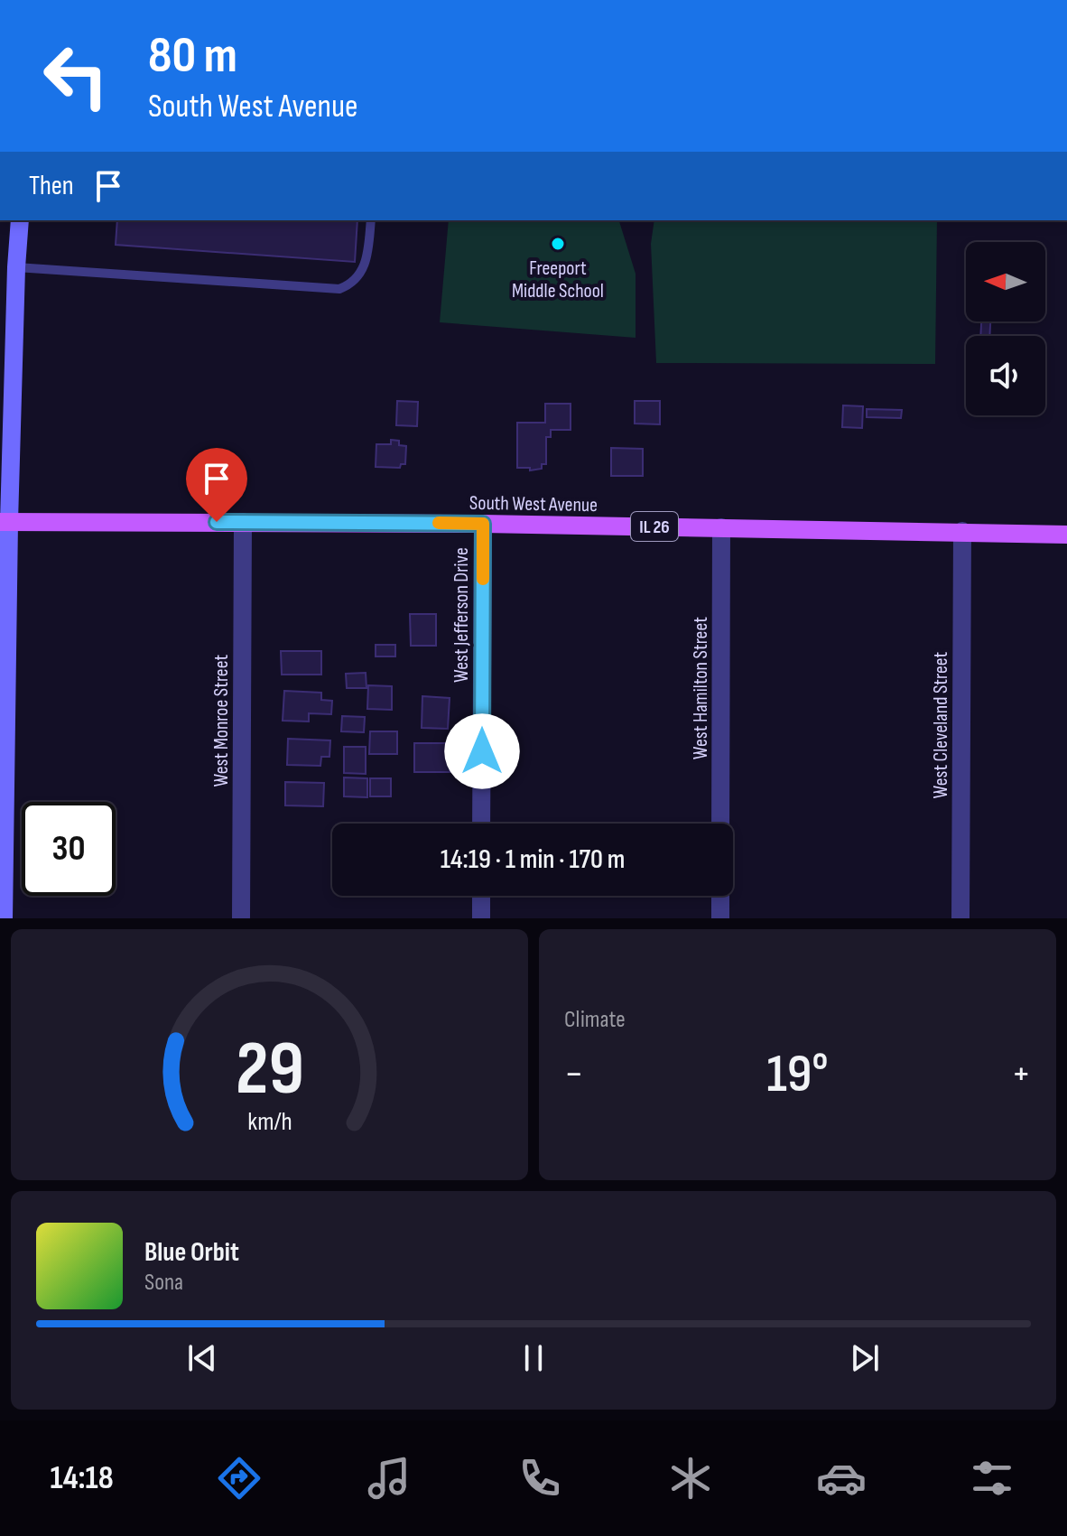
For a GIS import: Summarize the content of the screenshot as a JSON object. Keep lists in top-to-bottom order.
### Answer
{
  "streets": {
    "main road": ["South West Avenue", "IL 26"],
    "street": [
      "West Jefferson Drive",
      "West Hamilton Street",
      "West Monroe Street",
      "West Cleveland Street"
    ]
  },
  "crossings": [
    ["South West Avenue", "West Jefferson Drive"],
    ["South West Avenue", "West Hamilton Street"],
    ["South West Avenue", "West Monroe Street"],
    ["South West Avenue", "West Cleveland Street"]
  ],
  "places": ["Freeport Middle School"],
  "north": "left",
  "page": {
    "turn": ["80 m", "South West Avenue"],
    "then": "Then",
    "limit": "30",
    "trip": "14:19 · 1 min · 170 m",
    "tile": "Climate",
    "heat": ["−", "19°", "+"],
    "song": ["Blue Orbit", "Sona"],
    "tabs": "14:18",
    "gauge": ["29", "km/h"]
  }
}
